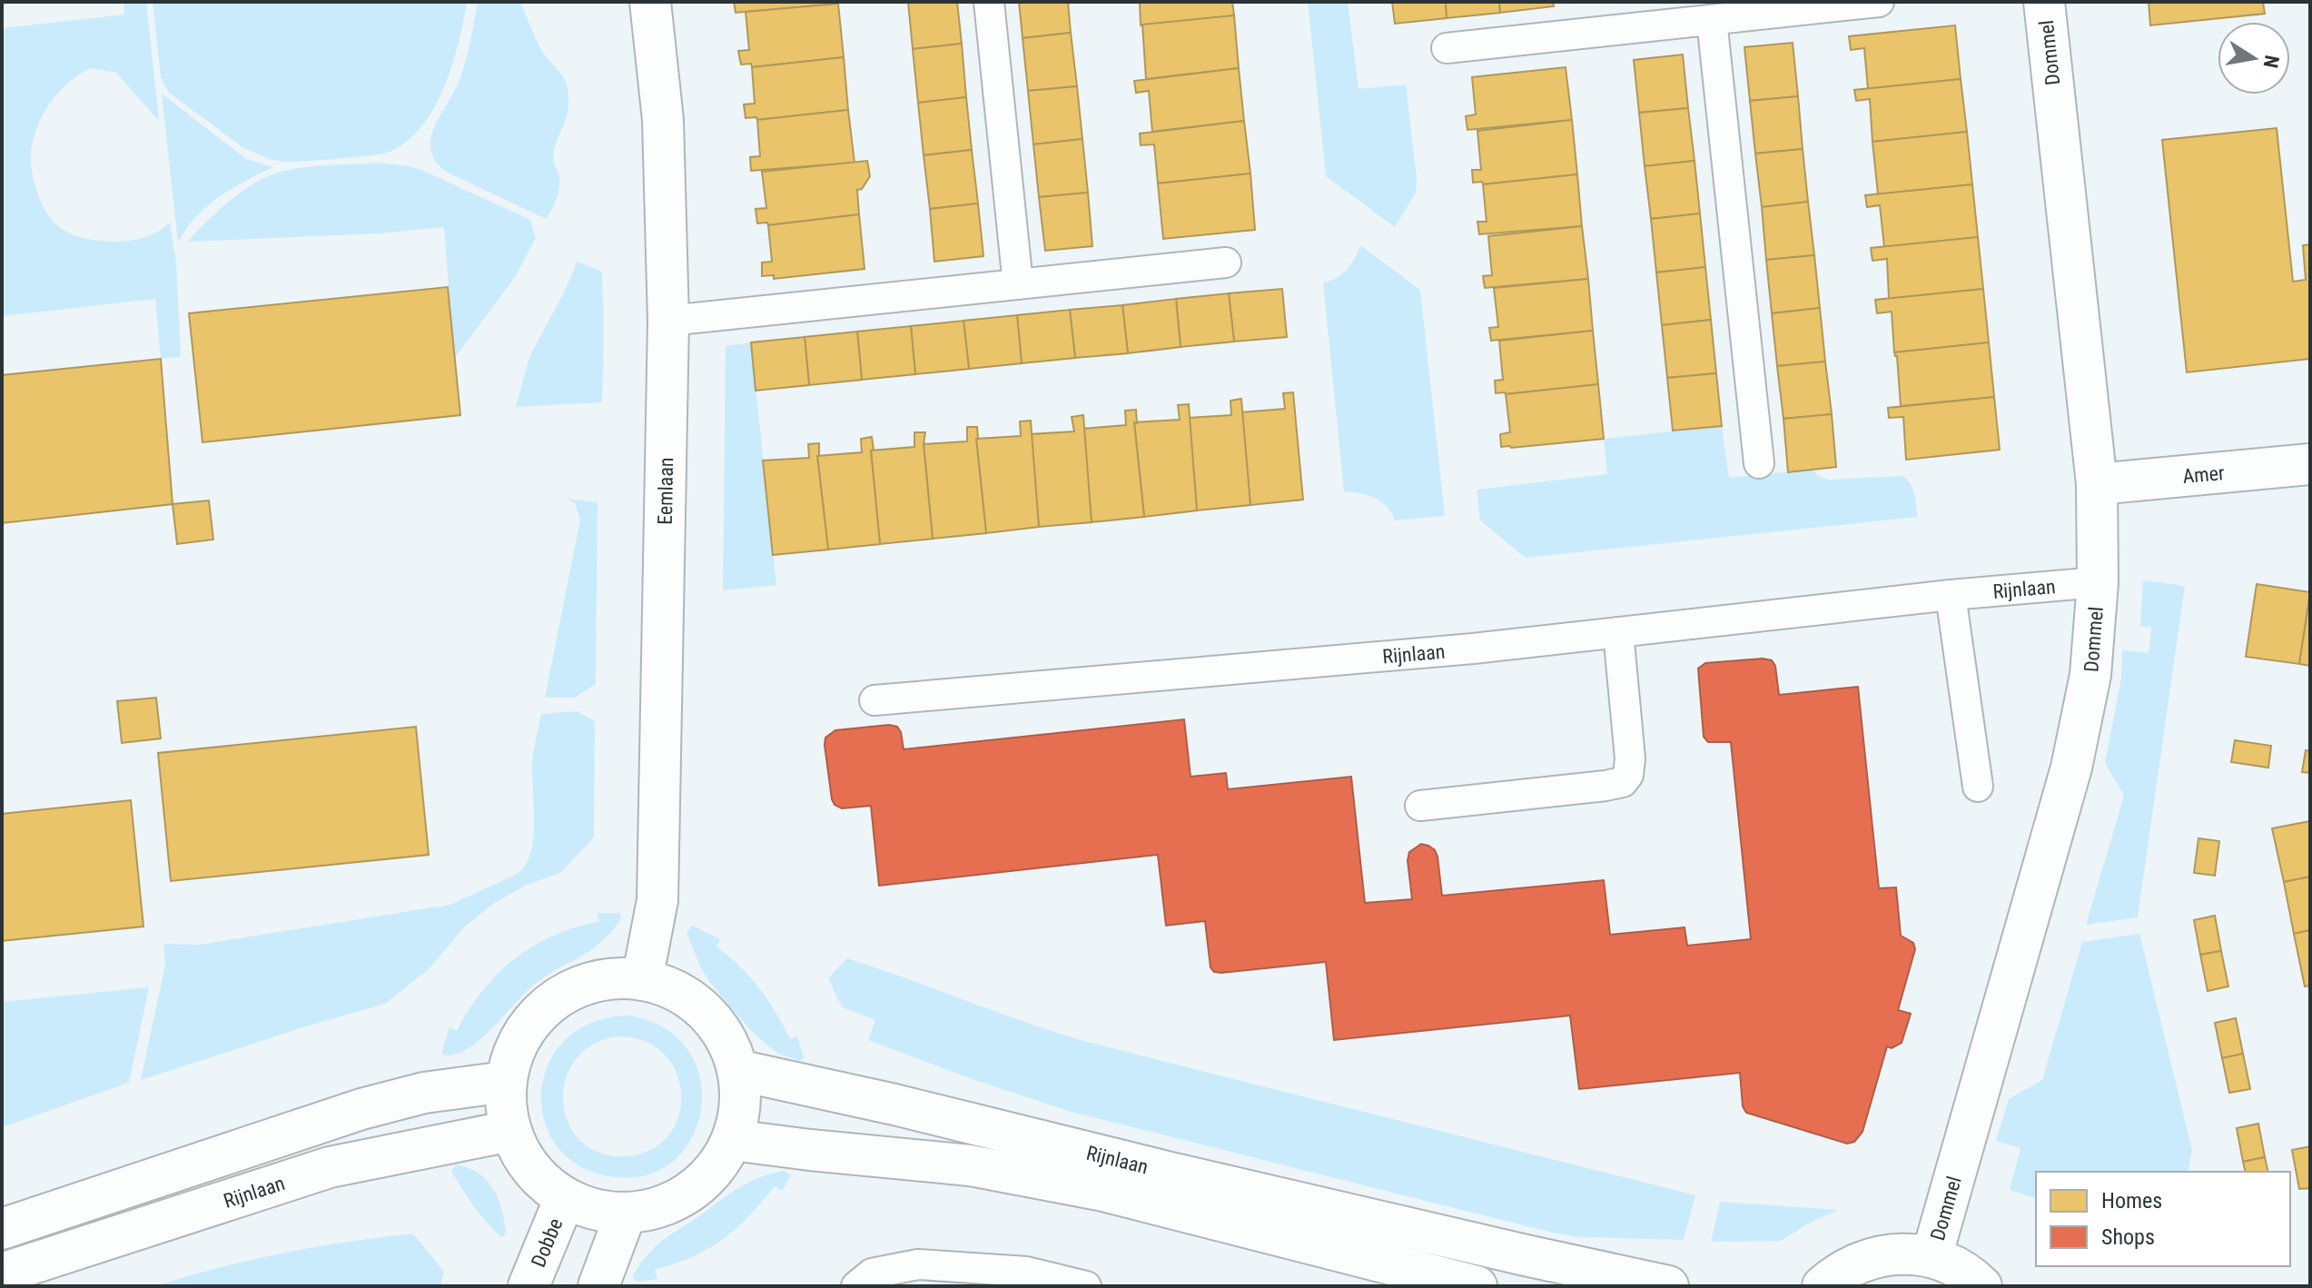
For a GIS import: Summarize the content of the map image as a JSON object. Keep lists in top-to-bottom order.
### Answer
{
  "streets": {
    "street": [
      "Dommel",
      "Amer",
      "Eemlaan",
      "Rijnlaan",
      "Dobbe"
    ]
  },
  "crossings": [
    ["Dommel", "Amer"],
    ["Dommel", "Rijnlaan"],
    ["Eemlaan", "Rijnlaan"],
    ["Eemlaan", "Dobbe"],
    ["Rijnlaan", "Dobbe"]
  ],
  "legend": ["Homes", "Shops"],
  "north": "right"
}
